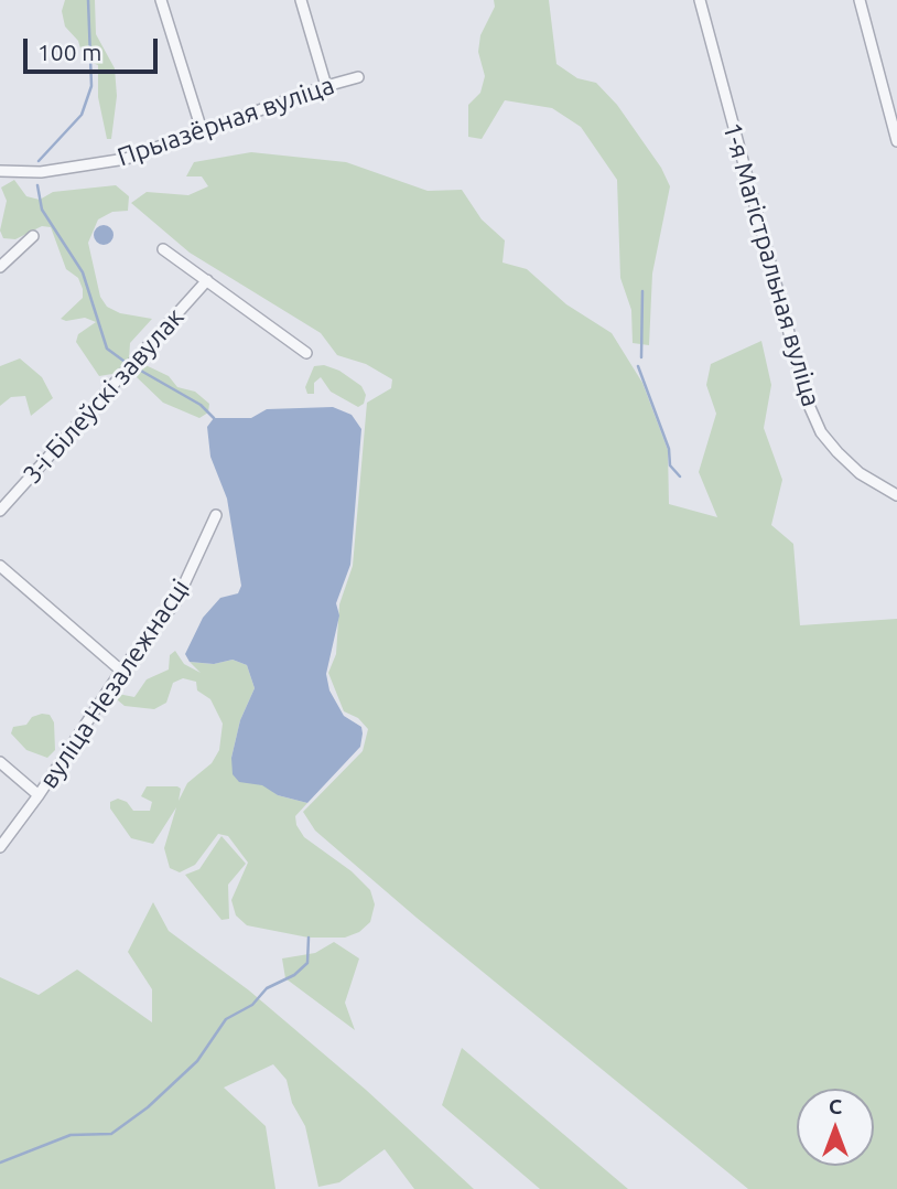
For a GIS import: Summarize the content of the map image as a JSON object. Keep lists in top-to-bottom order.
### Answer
{
  "streets": {
    "street": [
      "Прыазёрная вуліца",
      "1-я Магістральная вуліца",
      "3-і Білеўскі завулак",
      "вуліца Незалежнасці"
    ]
  },
  "scale_bar": "100 m",
  "north": "top"
}
